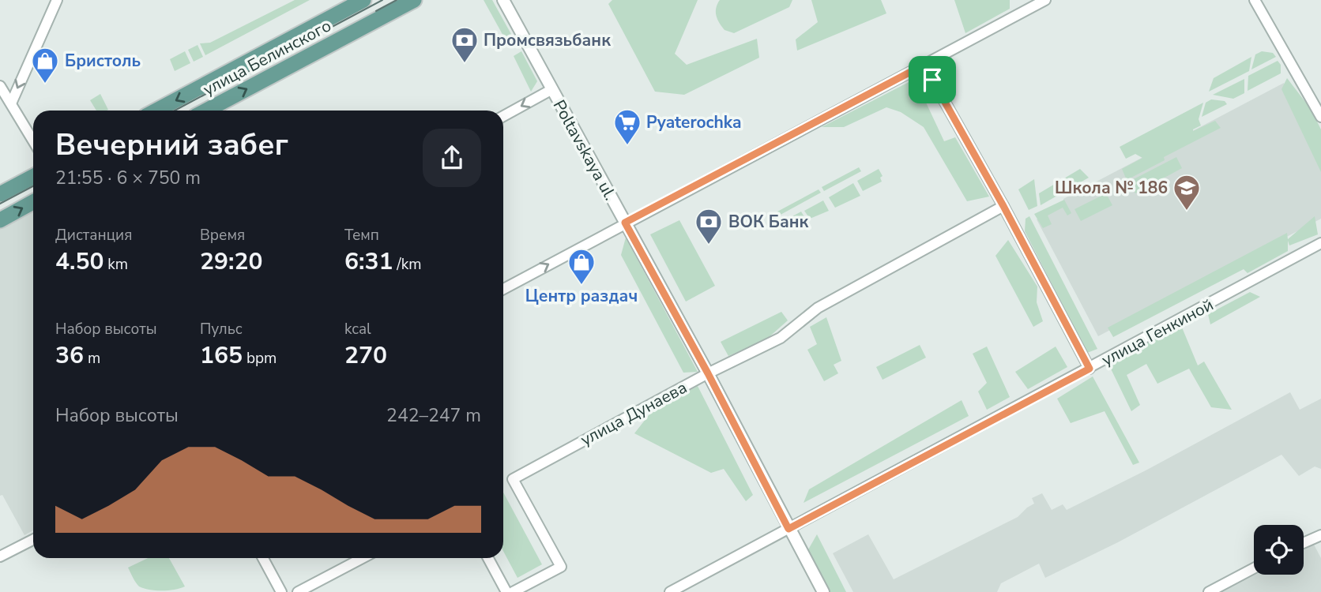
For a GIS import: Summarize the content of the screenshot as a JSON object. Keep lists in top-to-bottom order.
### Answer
{
  "streets": {
    "main road": ["улица Белинского"],
    "street": ["Poltavskaya ul.", "улица Генкиной", "улица Дунаева"]
  },
  "crossings": [
    ["Poltavskaya ul.", "улица Генкиной"],
    ["Poltavskaya ul.", "улица Дунаева"]
  ],
  "places": {
    "bank": ["Промсвязьбанк", "ВОК Банк"],
    "shop": ["Бристоль", "Центр раздач"],
    "supermarket": ["Pyaterochka"],
    "school or university": ["Школа № 186"]
  },
  "page": {
    "heading": ["Вечерний забег", "21:55 · 6 × 750 m"],
    "stats": [
      ["Дистанция", "4.50 km"],
      ["Время", "29:20"],
      ["Темп", "6:31 /km"],
      ["Набор высоты", "36 m"],
      ["Пульс", "165 bpm"],
      ["kcal", "270"]
    ],
    "chart": ["Набор высоты", "242–247 m"]
  }
}
